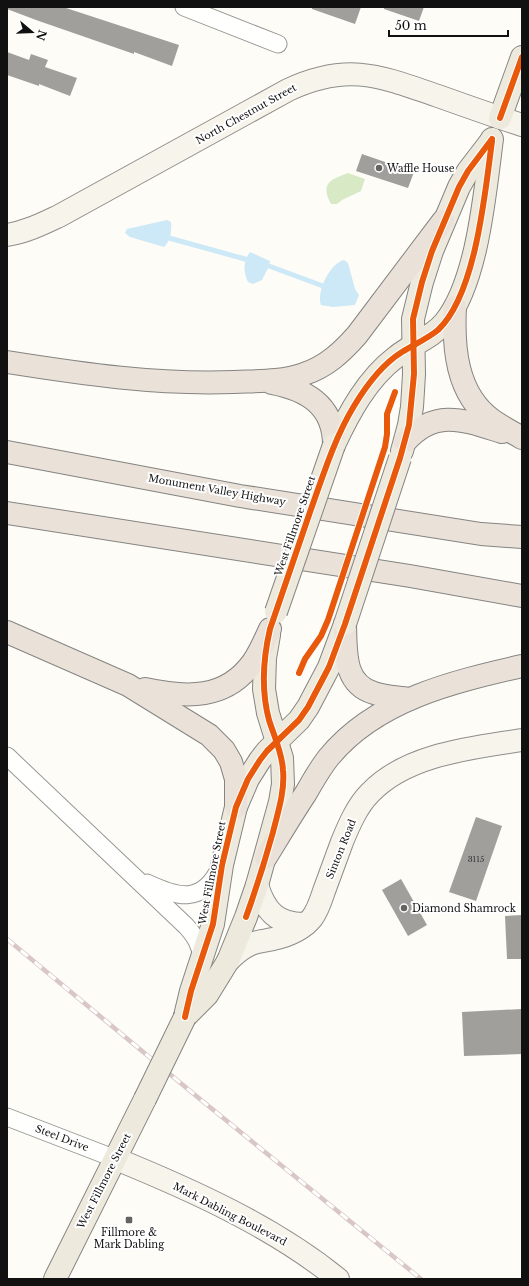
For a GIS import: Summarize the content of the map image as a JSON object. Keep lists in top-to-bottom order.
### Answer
{
  "streets": {
    "highway": ["Monument Valley Highway"],
    "main road": ["West Fillmore Street"],
    "street": [
      "North Chestnut Street",
      "Sinton Road",
      "Steel Drive",
      "Mark Dabling Boulevard"
    ]
  },
  "crossings": [
    ["North Chestnut Street", "West Fillmore Street"],
    ["West Fillmore Street", "Sinton Road"],
    ["West Fillmore Street", "Steel Drive"],
    ["West Fillmore Street", "Mark Dabling Boulevard"],
    ["Steel Drive", "Mark Dabling Boulevard"]
  ],
  "places": {
    "other": ["Waffle House", "Diamond Shamrock"],
    "transit": ["Fillmore & Mark Dabling"]
  },
  "house_numbers": ["3115"],
  "scale_bar": "50 m",
  "north": "right"
}
